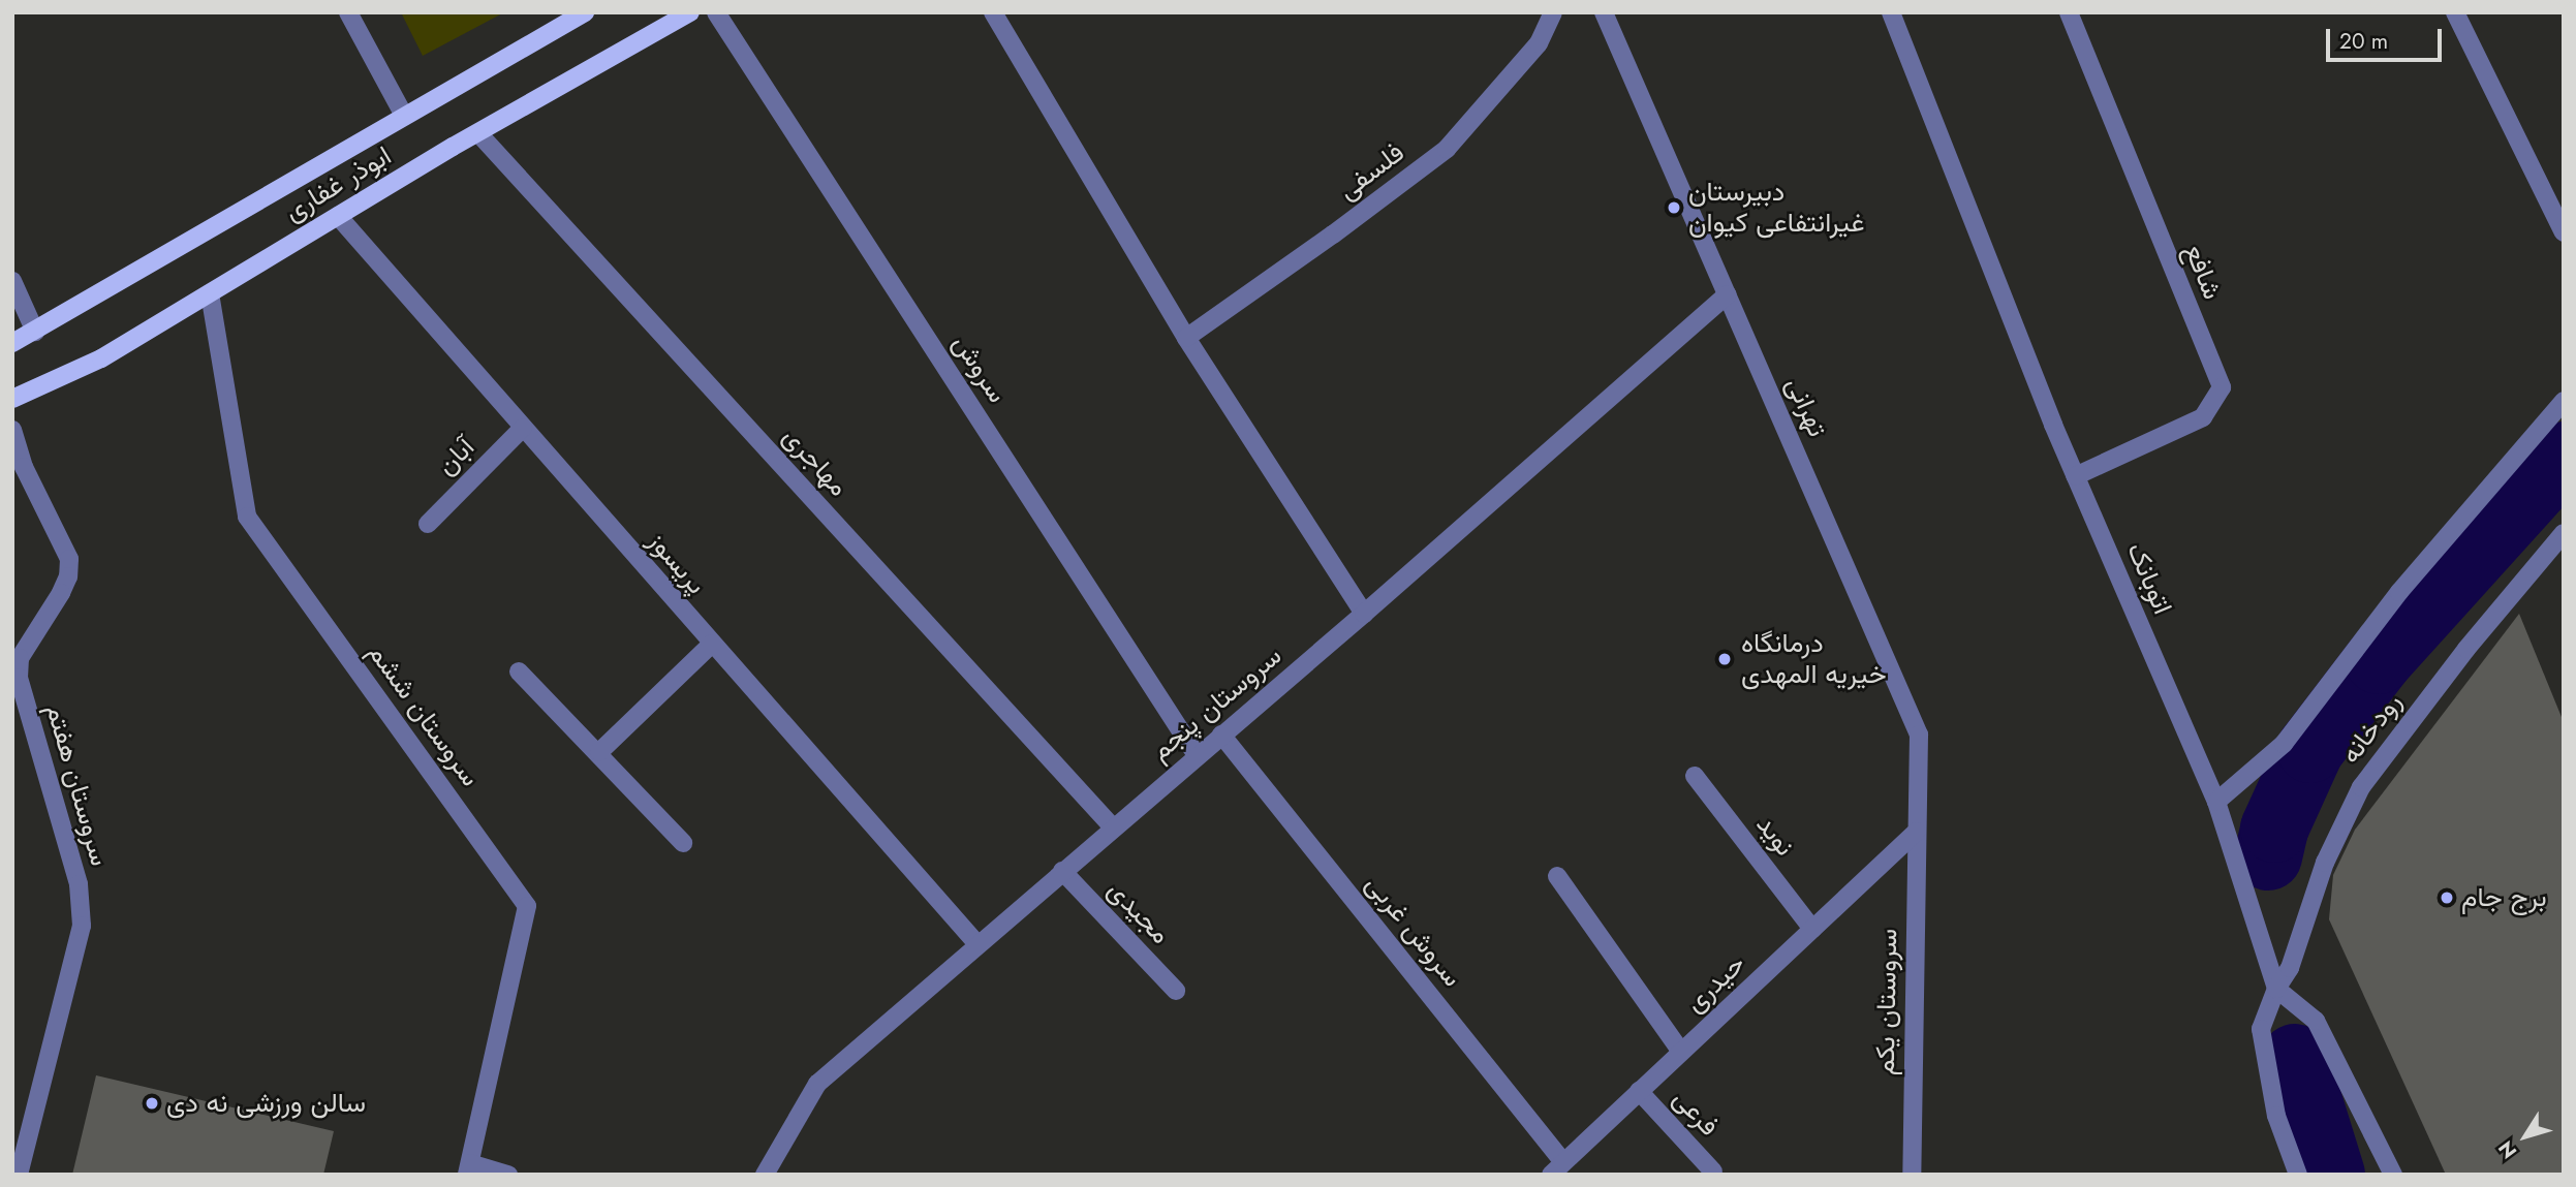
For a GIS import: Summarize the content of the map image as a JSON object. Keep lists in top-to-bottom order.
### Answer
{
  "streets": {
    "main road": ["ابوذر غفاری"],
    "street": [
      "فلسفی",
      "شافع",
      "سروش",
      "تهرانی",
      "آبان",
      "مهاجری",
      "پریسوز",
      "اتوبانک",
      "سروستان پنجم",
      "سروستان ششم",
      "رودخانه",
      "سروستان هفتم",
      "نوید",
      "مجیدی",
      "سروش غربی",
      "حیدری",
      "سروستان یکم",
      "فرعی"
    ]
  },
  "crossings": [
    ["ابوذر غفاری", "مهاجری"],
    ["ابوذر غفاری", "پریسوز"],
    ["ابوذر غفاری", "سروستان ششم"],
    ["شافع", "اتوبانک"],
    ["سروش", "سروستان پنجم"],
    ["تهرانی", "سروستان پنجم"],
    ["تهرانی", "حیدری"],
    ["تهرانی", "سروستان یکم"],
    ["آبان", "پریسوز"],
    ["مهاجری", "سروستان پنجم"],
    ["پریسوز", "سروستان پنجم"],
    ["اتوبانک", "رودخانه"],
    ["سروستان پنجم", "مجیدی"],
    ["سروستان پنجم", "سروش غربی"],
    ["نوید", "حیدری"],
    ["سروش غربی", "حیدری"],
    ["حیدری", "سروستان یکم"],
    ["حیدری", "فرعی"]
  ],
  "places": [
    "دبیرستان غیرانتفاعی کیوان",
    "درمانگاه خیریه المهدی",
    "برج جام",
    "سالن ورزشی نه دی"
  ],
  "scale_bar": "20 m",
  "north": "bottom left"
}
